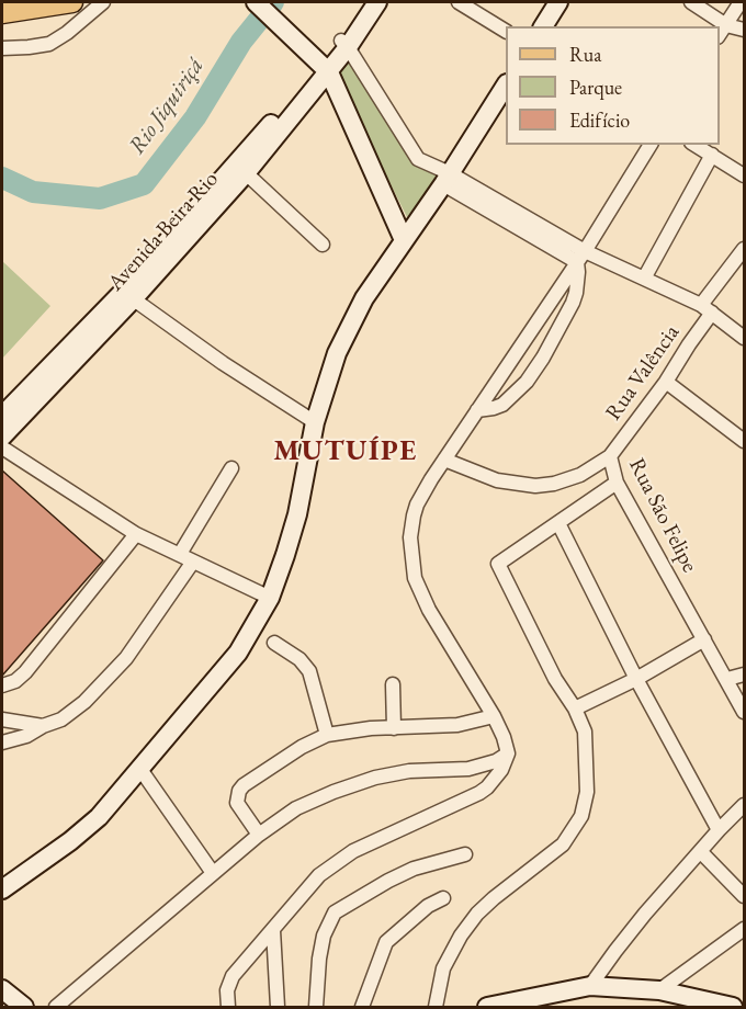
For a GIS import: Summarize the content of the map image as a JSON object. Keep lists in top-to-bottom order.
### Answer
{
  "streets": {
    "street": ["Avenida Beira Rio", "Rua Valência", "Rua São Felipe"]
  },
  "crossings": [
    ["Rua Valência", "Rua São Felipe"]
  ],
  "districts": ["MUTUÍPE"],
  "water": ["Rio Jiquiriçá"],
  "legend": ["Rua", "Parque", "Edifício"]
}
